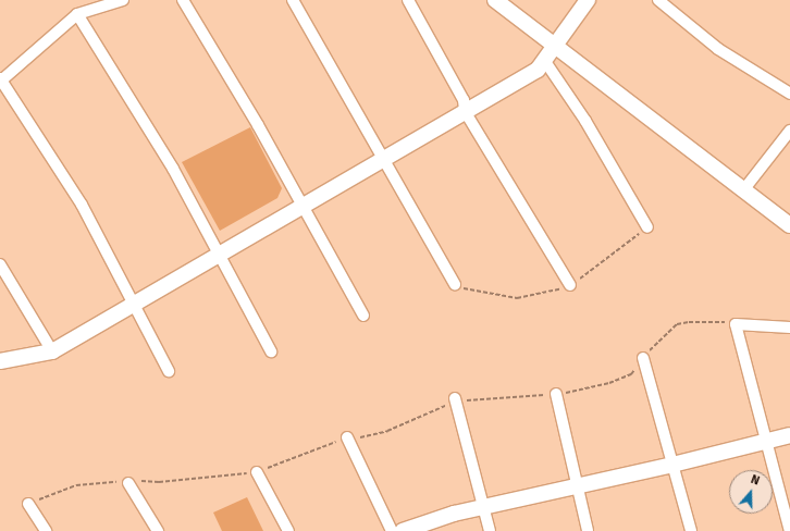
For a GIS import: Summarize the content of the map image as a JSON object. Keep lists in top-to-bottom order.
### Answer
{
  "north": "top"
}
